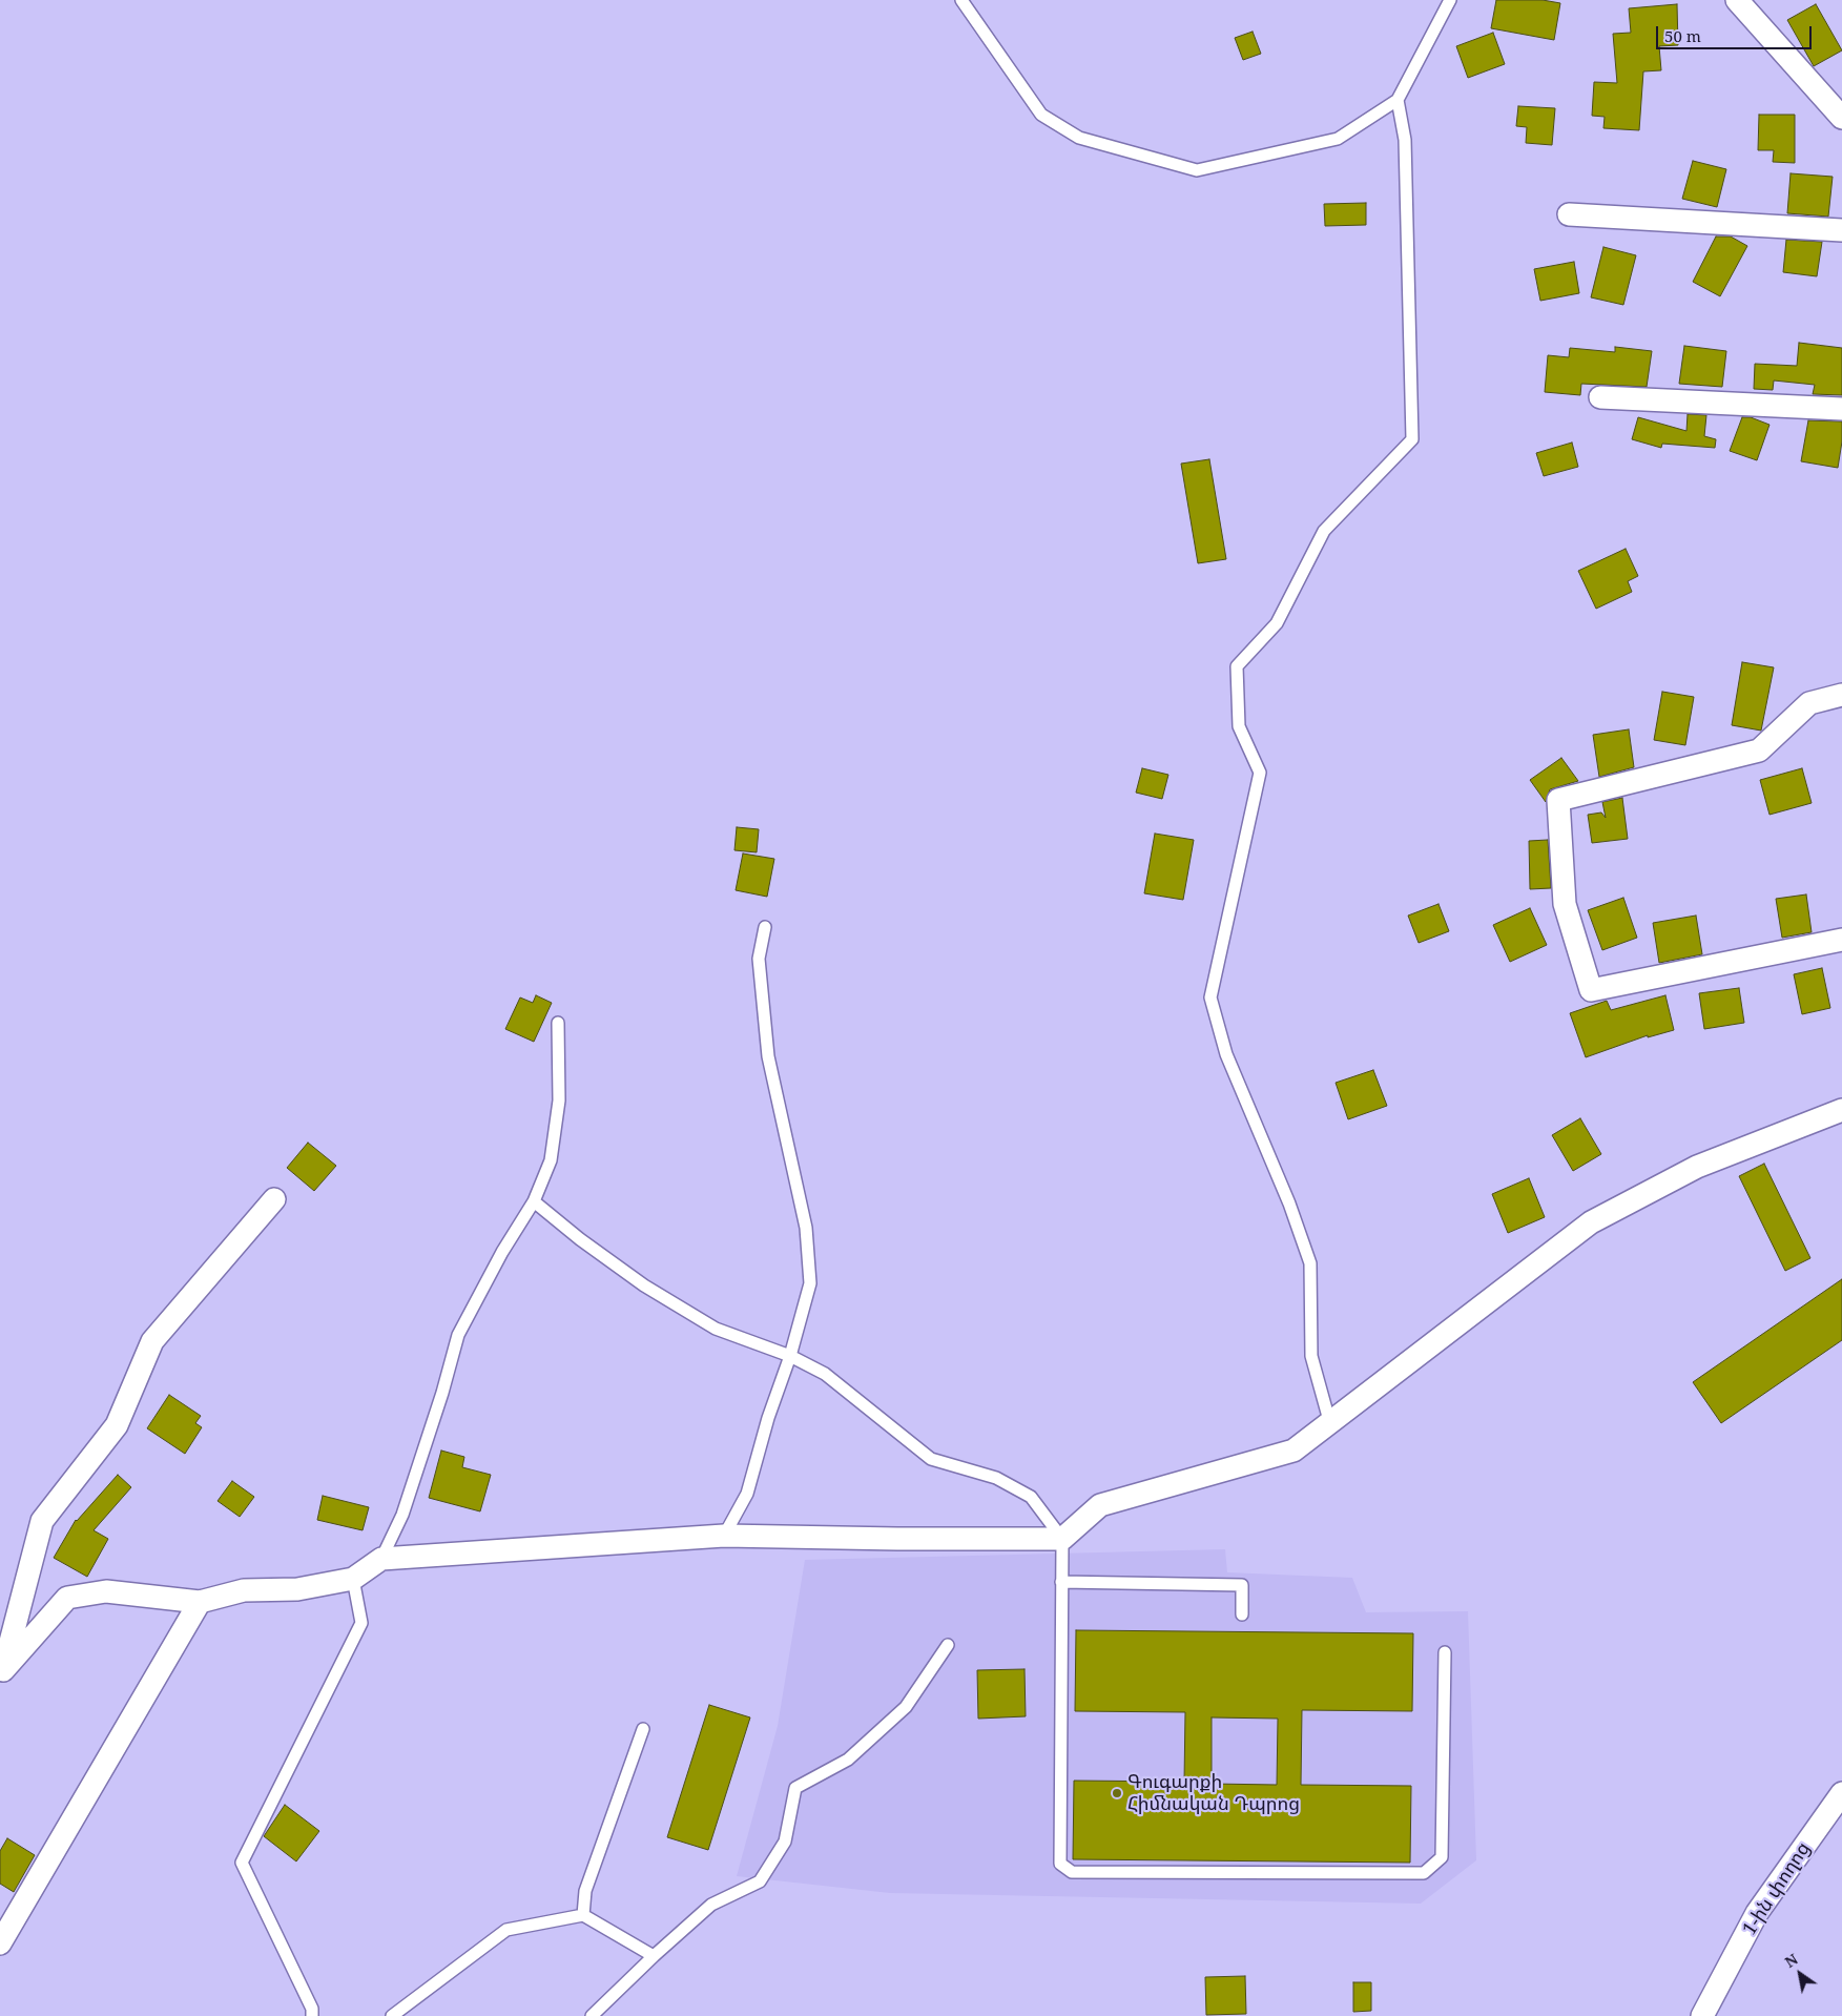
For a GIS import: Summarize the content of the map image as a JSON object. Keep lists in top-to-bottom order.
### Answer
{
  "streets": {
    "street": ["1-ին փողոց"]
  },
  "places": ["Գուգարքի Հիմնական Դպրոց"],
  "scale_bar": "50 m",
  "north": "top left"
}
